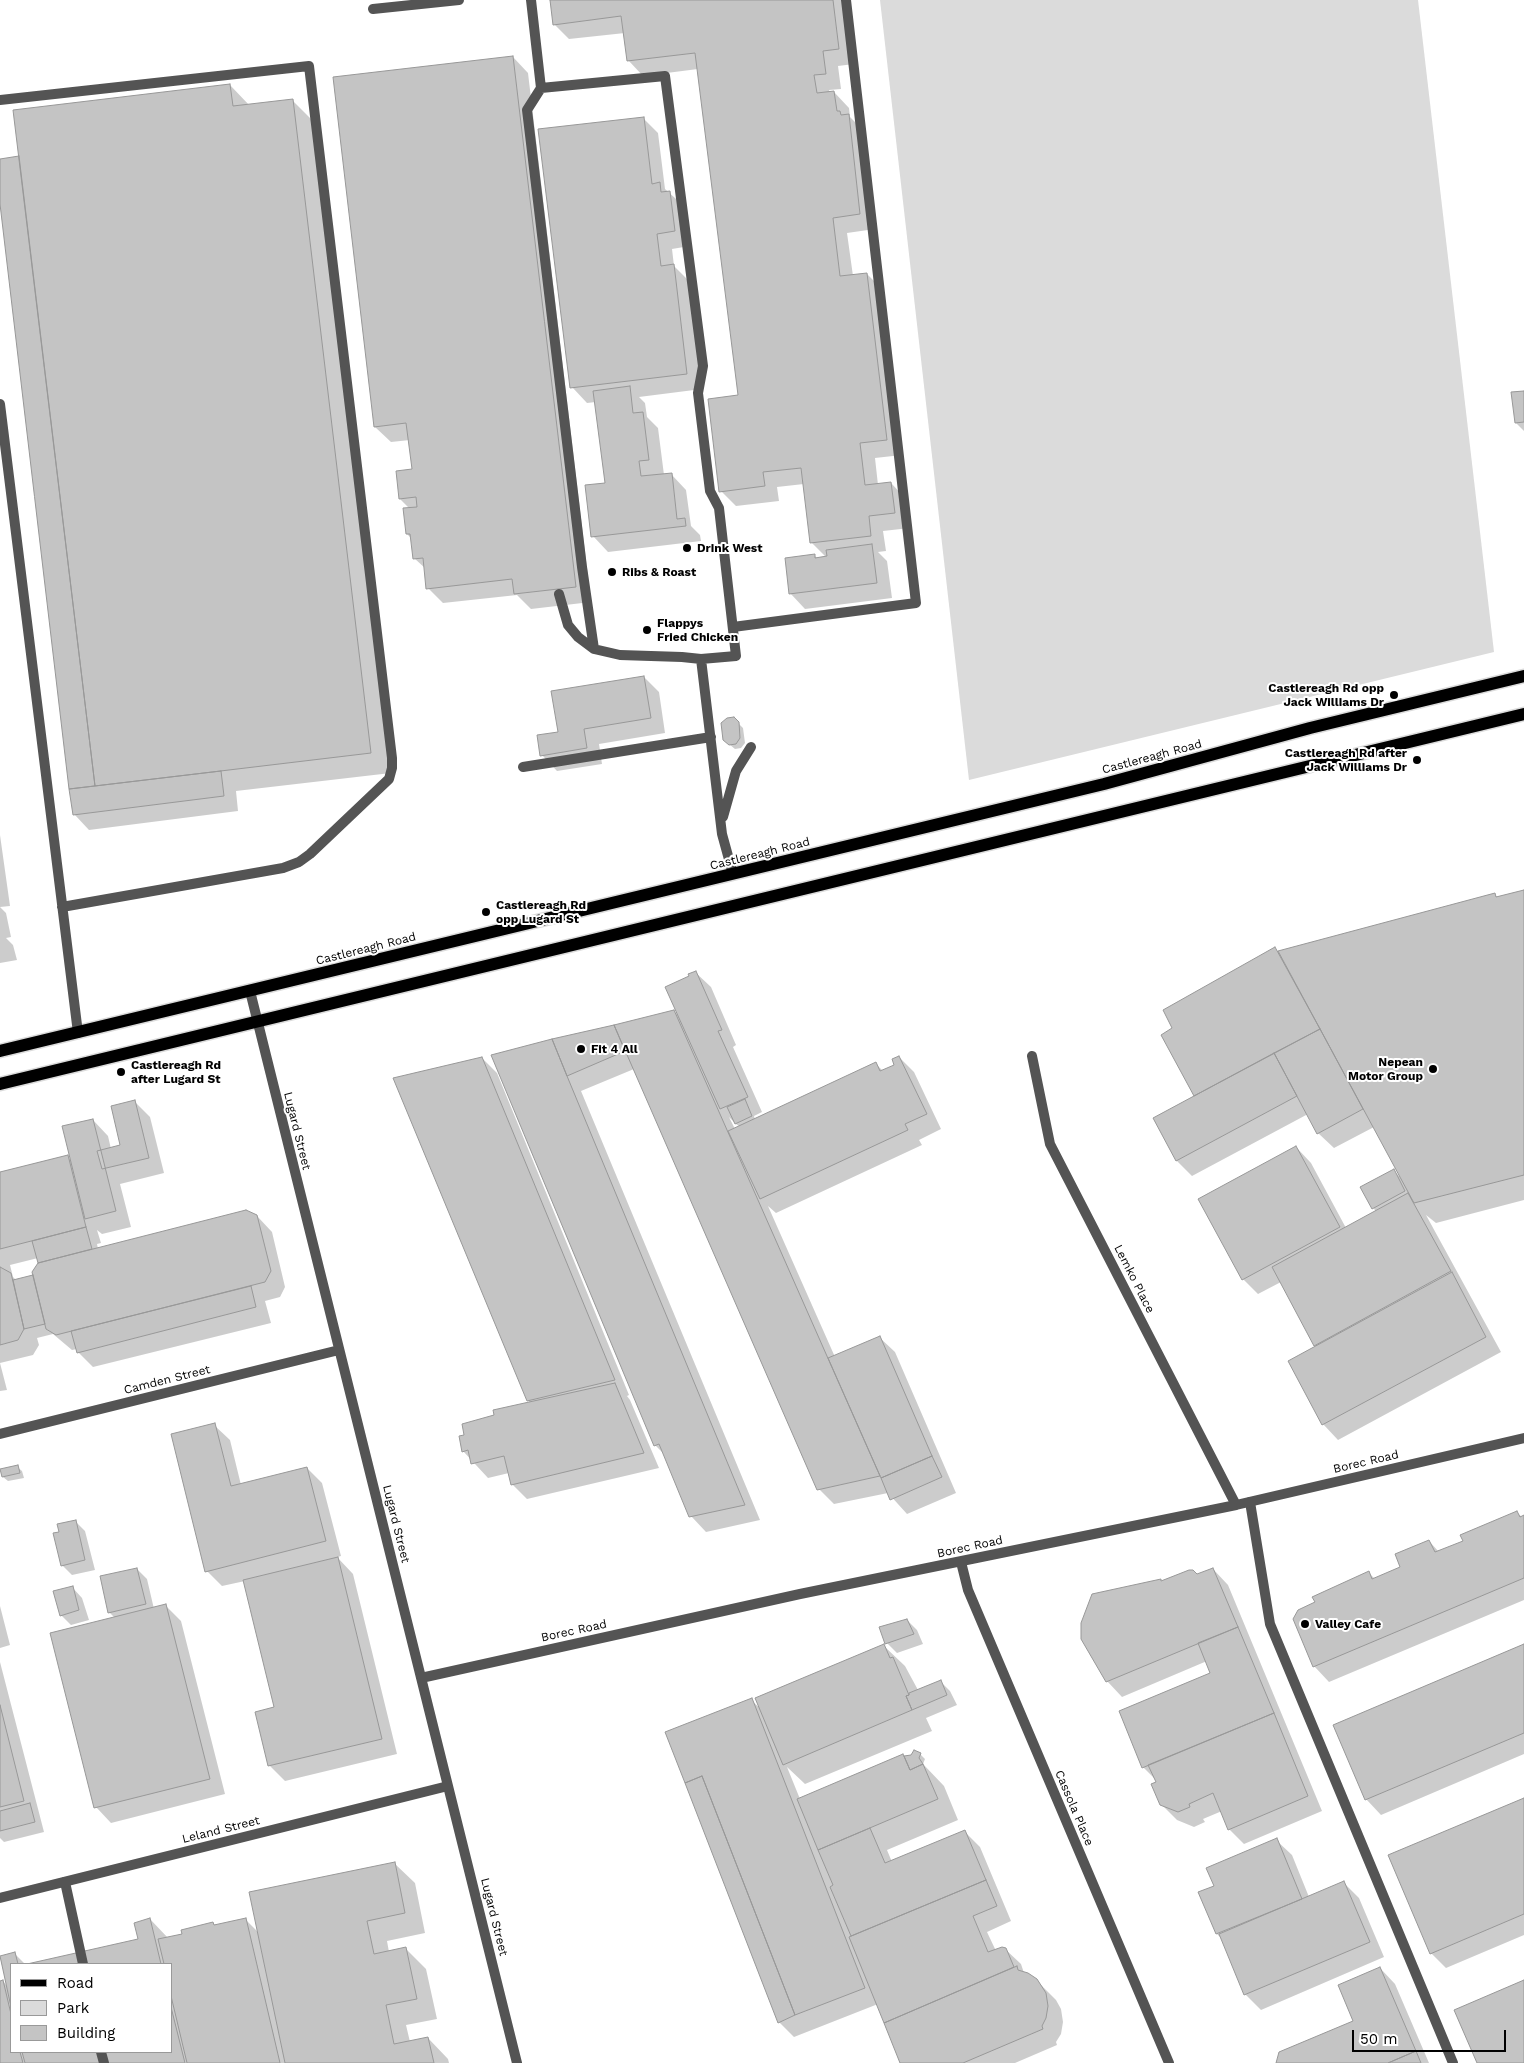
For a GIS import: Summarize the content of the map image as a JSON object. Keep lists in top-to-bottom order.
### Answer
{
  "streets": {
    "main road": ["Castlereagh Road"],
    "street": [
      "Lugard Street",
      "Lemko Place",
      "Camden Street",
      "Borec Road",
      "Cassola Place",
      "Leland Street"
    ]
  },
  "crossings": [
    ["Castlereagh Road", "Lugard Street"],
    ["Lugard Street", "Camden Street"],
    ["Lugard Street", "Borec Road"],
    ["Lugard Street", "Leland Street"],
    ["Lemko Place", "Borec Road"],
    ["Borec Road", "Cassola Place"]
  ],
  "places": [
    "Drink West",
    "Ribs & Roast",
    "Flappys Fried Chicken",
    "Castlereagh Rd opp Jack Williams Dr",
    "Castlereagh Rd after Jack Williams Dr",
    "Castlereagh Rd opp Lugard St",
    "Fit 4 All",
    "Nepean Motor Group",
    "Castlereagh Rd after Lugard St",
    "Valley Cafe"
  ],
  "legend": ["Road", "Park", "Building"],
  "scale_bar": "50 m"
}
